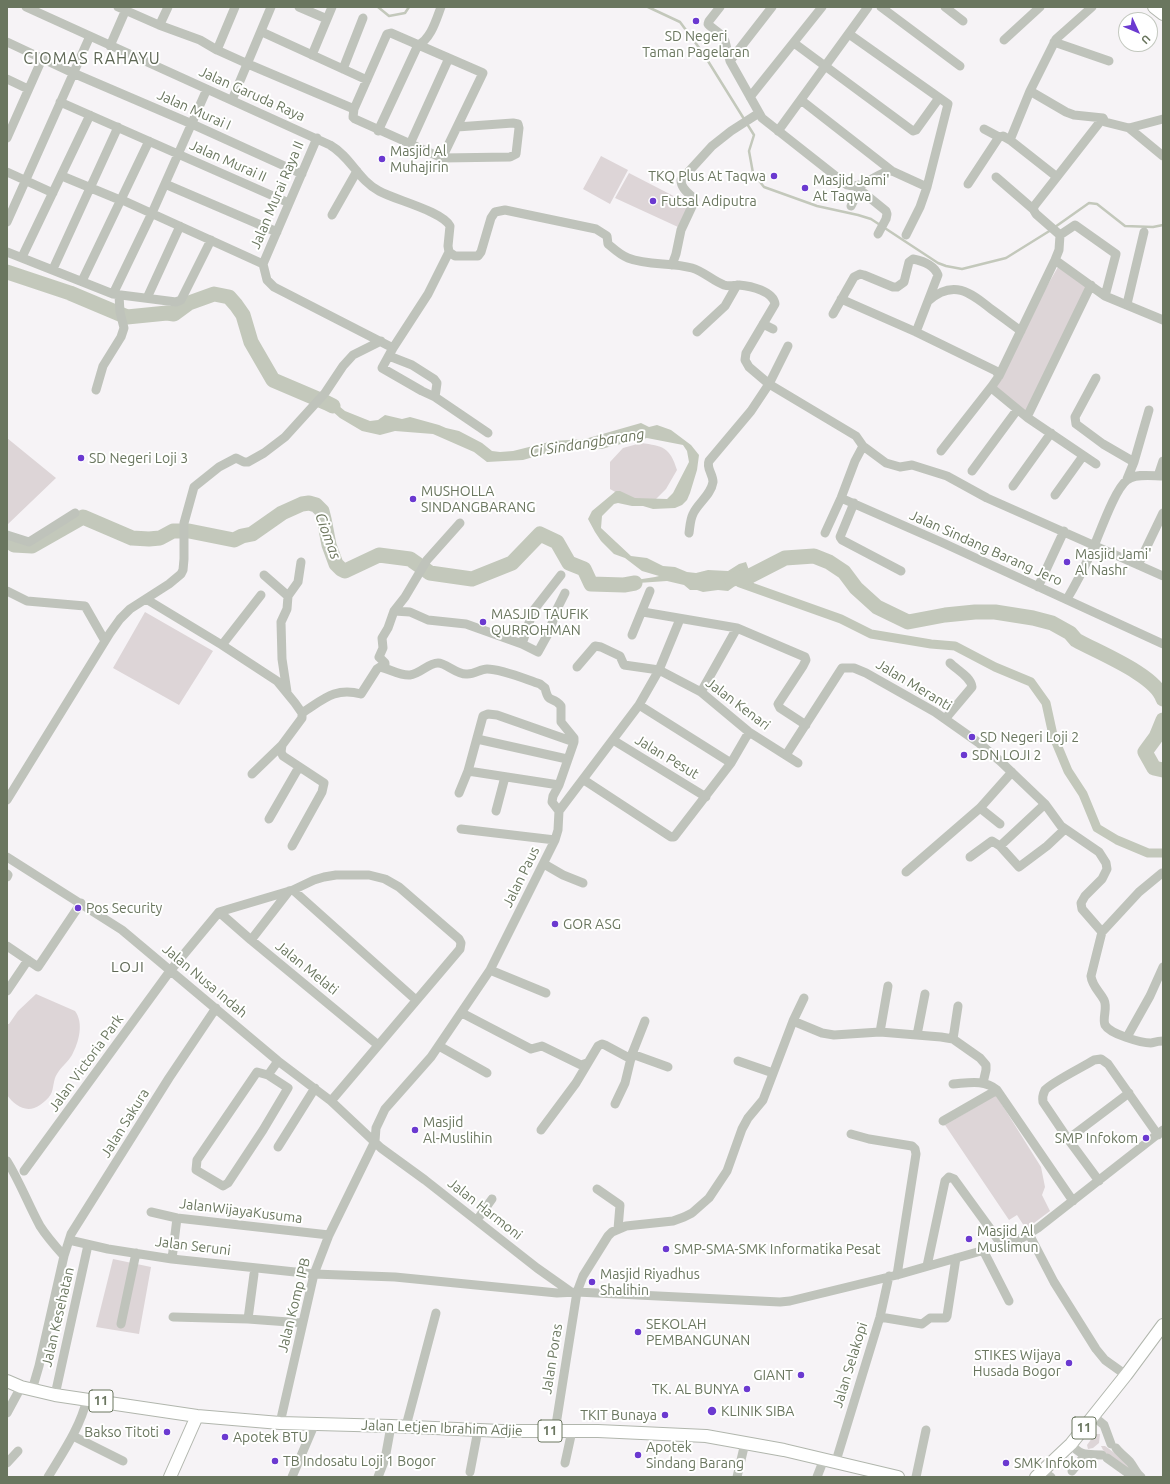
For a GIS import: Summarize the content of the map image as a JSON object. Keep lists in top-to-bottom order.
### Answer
{
  "streets": {
    "main road": ["11", "Jalan Letjen Ibrahim Adjie"],
    "street": [
      "Jalan Garuda Raya",
      "Jalan Murai I",
      "Jalan Murai II",
      "Jalan Murai Raya II",
      "Jalan Sindang Barang Jero",
      "Jalan Meranti",
      "Jalan Kenari",
      "Jalan Pesut",
      "Jalan Paus",
      "Jalan Melati",
      "Jalan Nusa Indah",
      "Jalan Victoria Park",
      "Jalan Sakura",
      "Jalan Harmoni",
      "JalanWijayaKusuma",
      "Jalan Seruni",
      "Jalan Komp IPB",
      "Jalan Kesehatan",
      "Jalan Poras",
      "Jalan Selakopi"
    ]
  },
  "crossings": [
    ["Jalan Garuda Raya", "Jalan Murai Raya II"],
    ["Jalan Murai I", "Jalan Murai Raya II"],
    ["Jalan Murai II", "Jalan Murai Raya II"],
    ["Jalan Meranti", "Jalan Kenari"],
    ["Jalan Paus", "Jalan Nusa Indah"],
    ["Jalan Paus", "Jalan Harmoni"],
    ["Jalan Paus", "Jalan Komp IPB"],
    ["Jalan Melati", "Jalan Victoria Park"],
    ["Jalan Nusa Indah", "Jalan Victoria Park"],
    ["Jalan Nusa Indah", "Jalan Sakura"],
    ["Jalan Nusa Indah", "Jalan Harmoni"],
    ["Jalan Nusa Indah", "Jalan Komp IPB"],
    ["Jalan Sakura", "Jalan Seruni"],
    ["Jalan Sakura", "11"],
    ["Jalan Harmoni", "Jalan Seruni"],
    ["Jalan Harmoni", "Jalan Komp IPB"],
    ["Jalan Harmoni", "Jalan Poras"],
    ["JalanWijayaKusuma", "Jalan Komp IPB"],
    ["Jalan Seruni", "Jalan Komp IPB"],
    ["Jalan Seruni", "Jalan Kesehatan"],
    ["Jalan Seruni", "Jalan Poras"],
    ["Jalan Seruni", "Jalan Selakopi"],
    ["Jalan Komp IPB", "Jalan Letjen Ibrahim Adjie"],
    ["Jalan Kesehatan", "11"],
    ["Jalan Poras", "Jalan Letjen Ibrahim Adjie"],
    ["Jalan Selakopi", "Jalan Letjen Ibrahim Adjie"],
    ["11", "Jalan Letjen Ibrahim Adjie"]
  ],
  "districts": ["CIOMAS RAHAYU", "LOJI"],
  "water": ["Ci Sindangbarang", "Ciomas"],
  "places": [
    "SD Negeri Taman Pagelaran",
    "Masjid Al Muhajirin",
    "TKQ Plus At Taqwa",
    "Masjid Jami' At Taqwa",
    "Futsal Adiputra",
    "SD Negeri Loji 3",
    "MUSHOLLA SINDANGBARANG",
    "Masjid Jami' Al Nashr",
    "MASJID TAUFIK QURROHMAN",
    "SD Negeri Loji 2",
    "SDN LOJI 2",
    "Pos Security",
    "GOR ASG",
    "Masjid Al-Muslihin",
    "SMP Infokom",
    "Masjid Al Muslimun",
    "SMP-SMA-SMK Informatika Pesat",
    "Masjid Riyadhus Shalihin",
    "SEKOLAH PEMBANGUNAN",
    "STIKES Wijaya Husada Bogor",
    "GIANT",
    "TK. AL BUNYA",
    "KLINIK SIBA",
    "TKIT Bunaya",
    "Bakso Titoti",
    "Apotek BTU",
    "Apotek Sindang Barang",
    "TB Indosatu Loji 1 Bogor",
    "SMK Infokom"
  ],
  "north": "bottom right"
}
